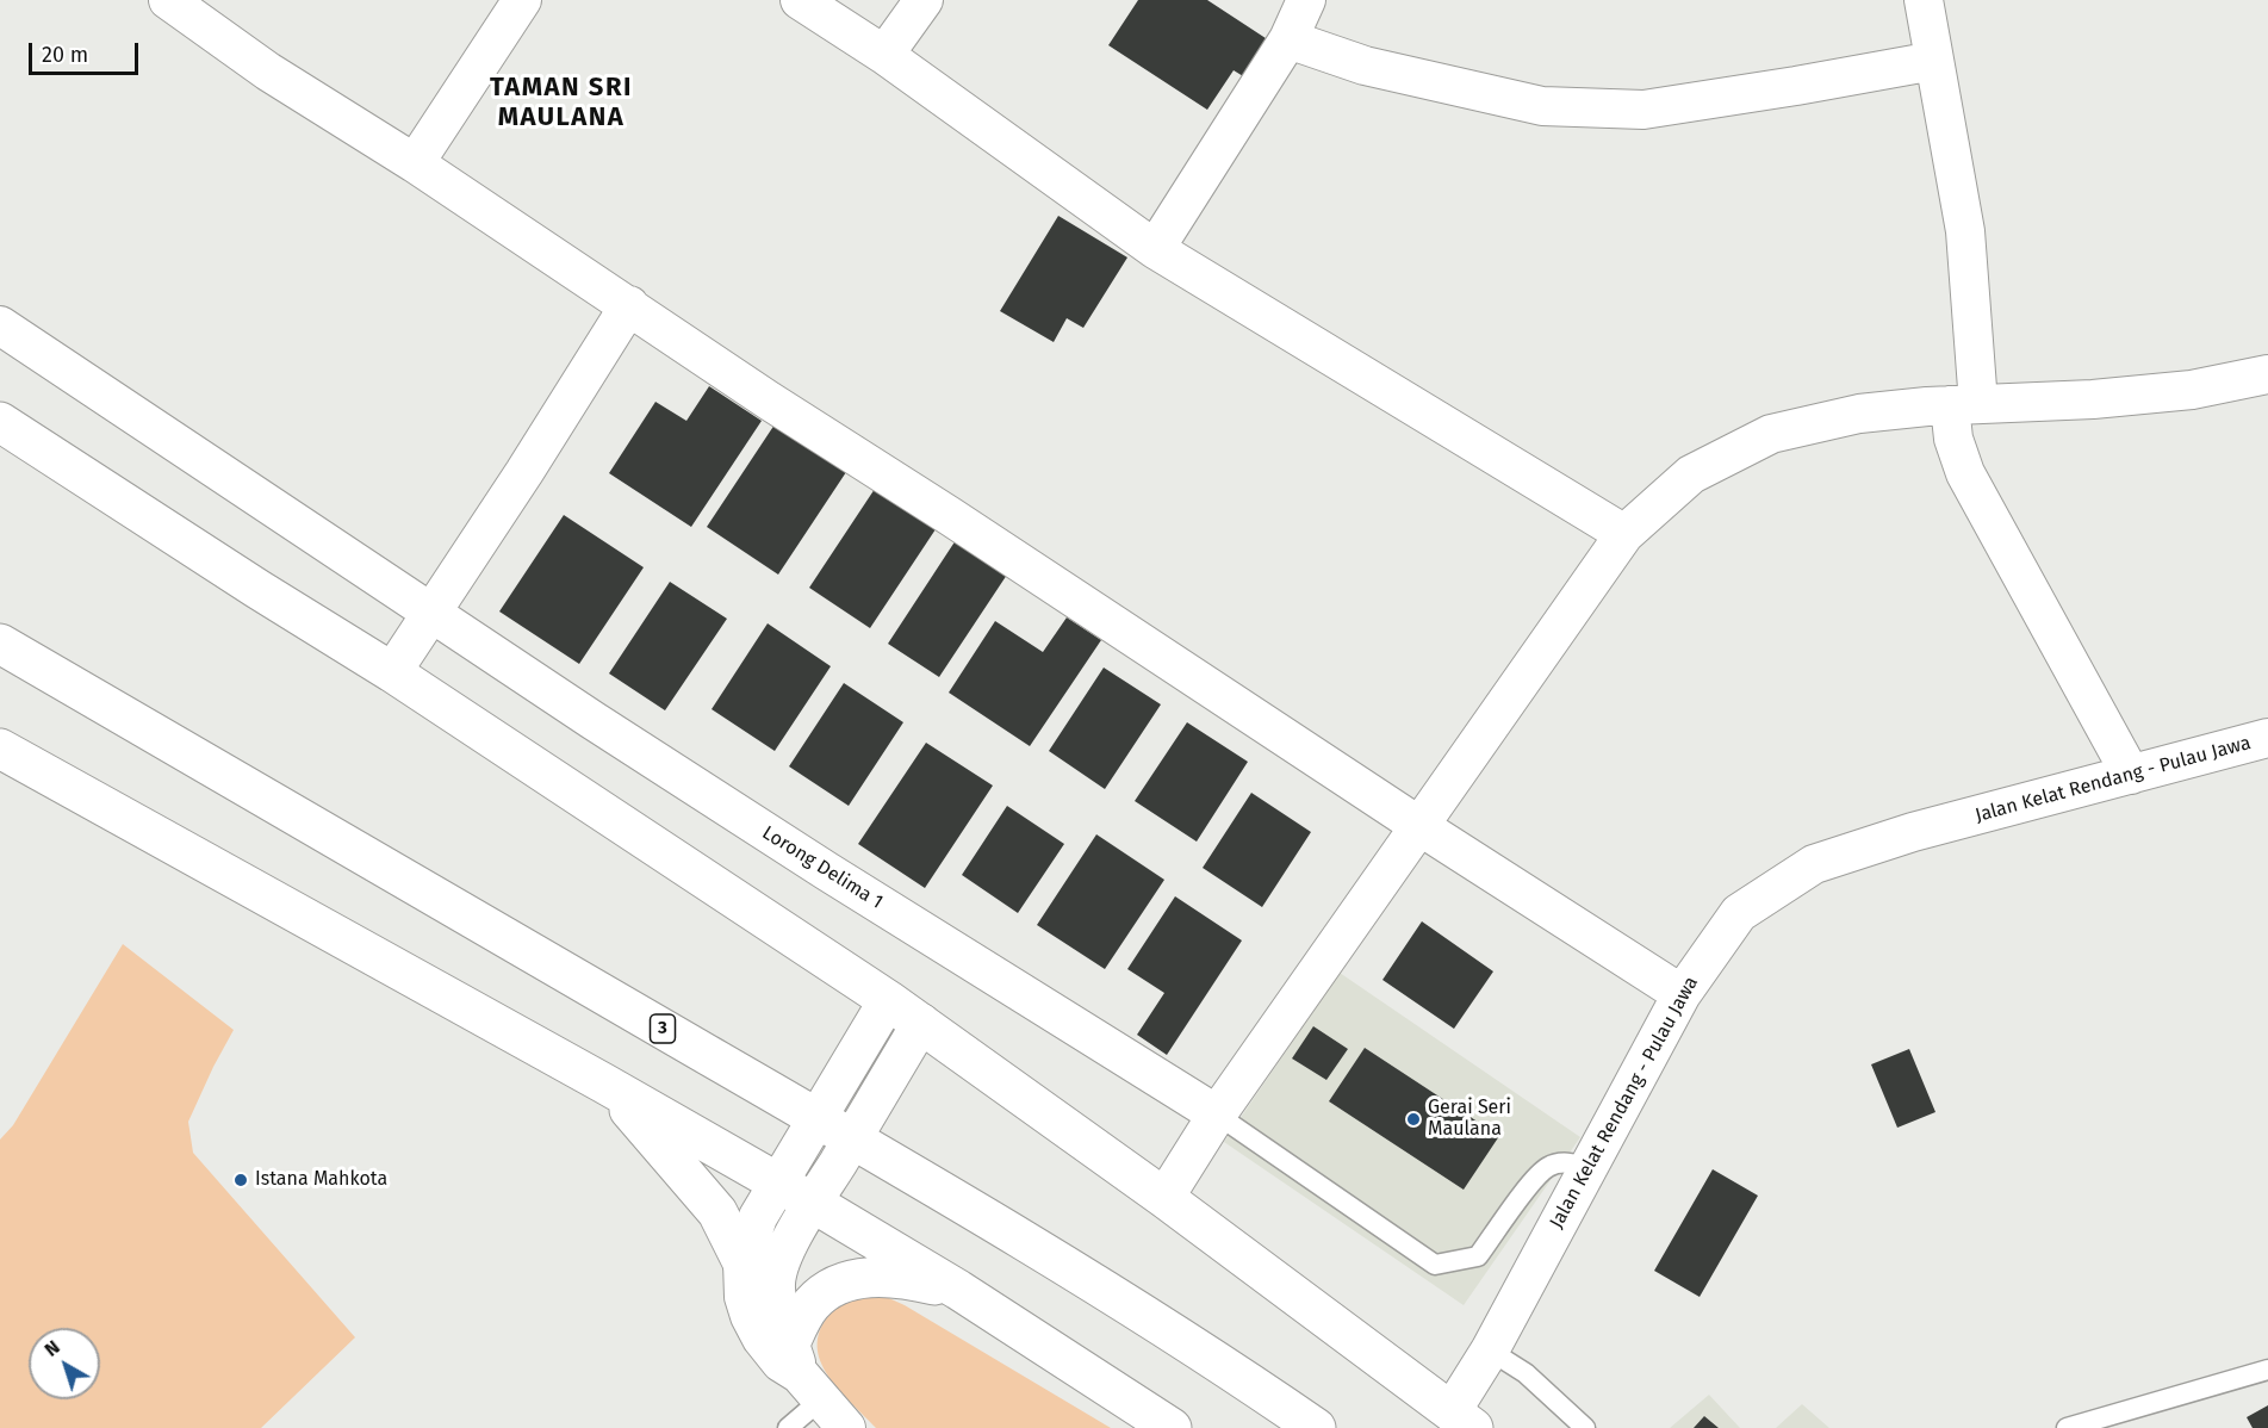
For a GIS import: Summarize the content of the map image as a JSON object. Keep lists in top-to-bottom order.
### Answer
{
  "streets": {
    "main road": ["3"],
    "street": ["Jalan Kelat Rendang - Pulau Jawa", "Lorong Delima 1"]
  },
  "districts": ["TAMAN SRI MAULANA"],
  "places": ["Gerai Seri Maulana", "Istana Mahkota"],
  "scale_bar": "20 m",
  "north": "top left"
}
